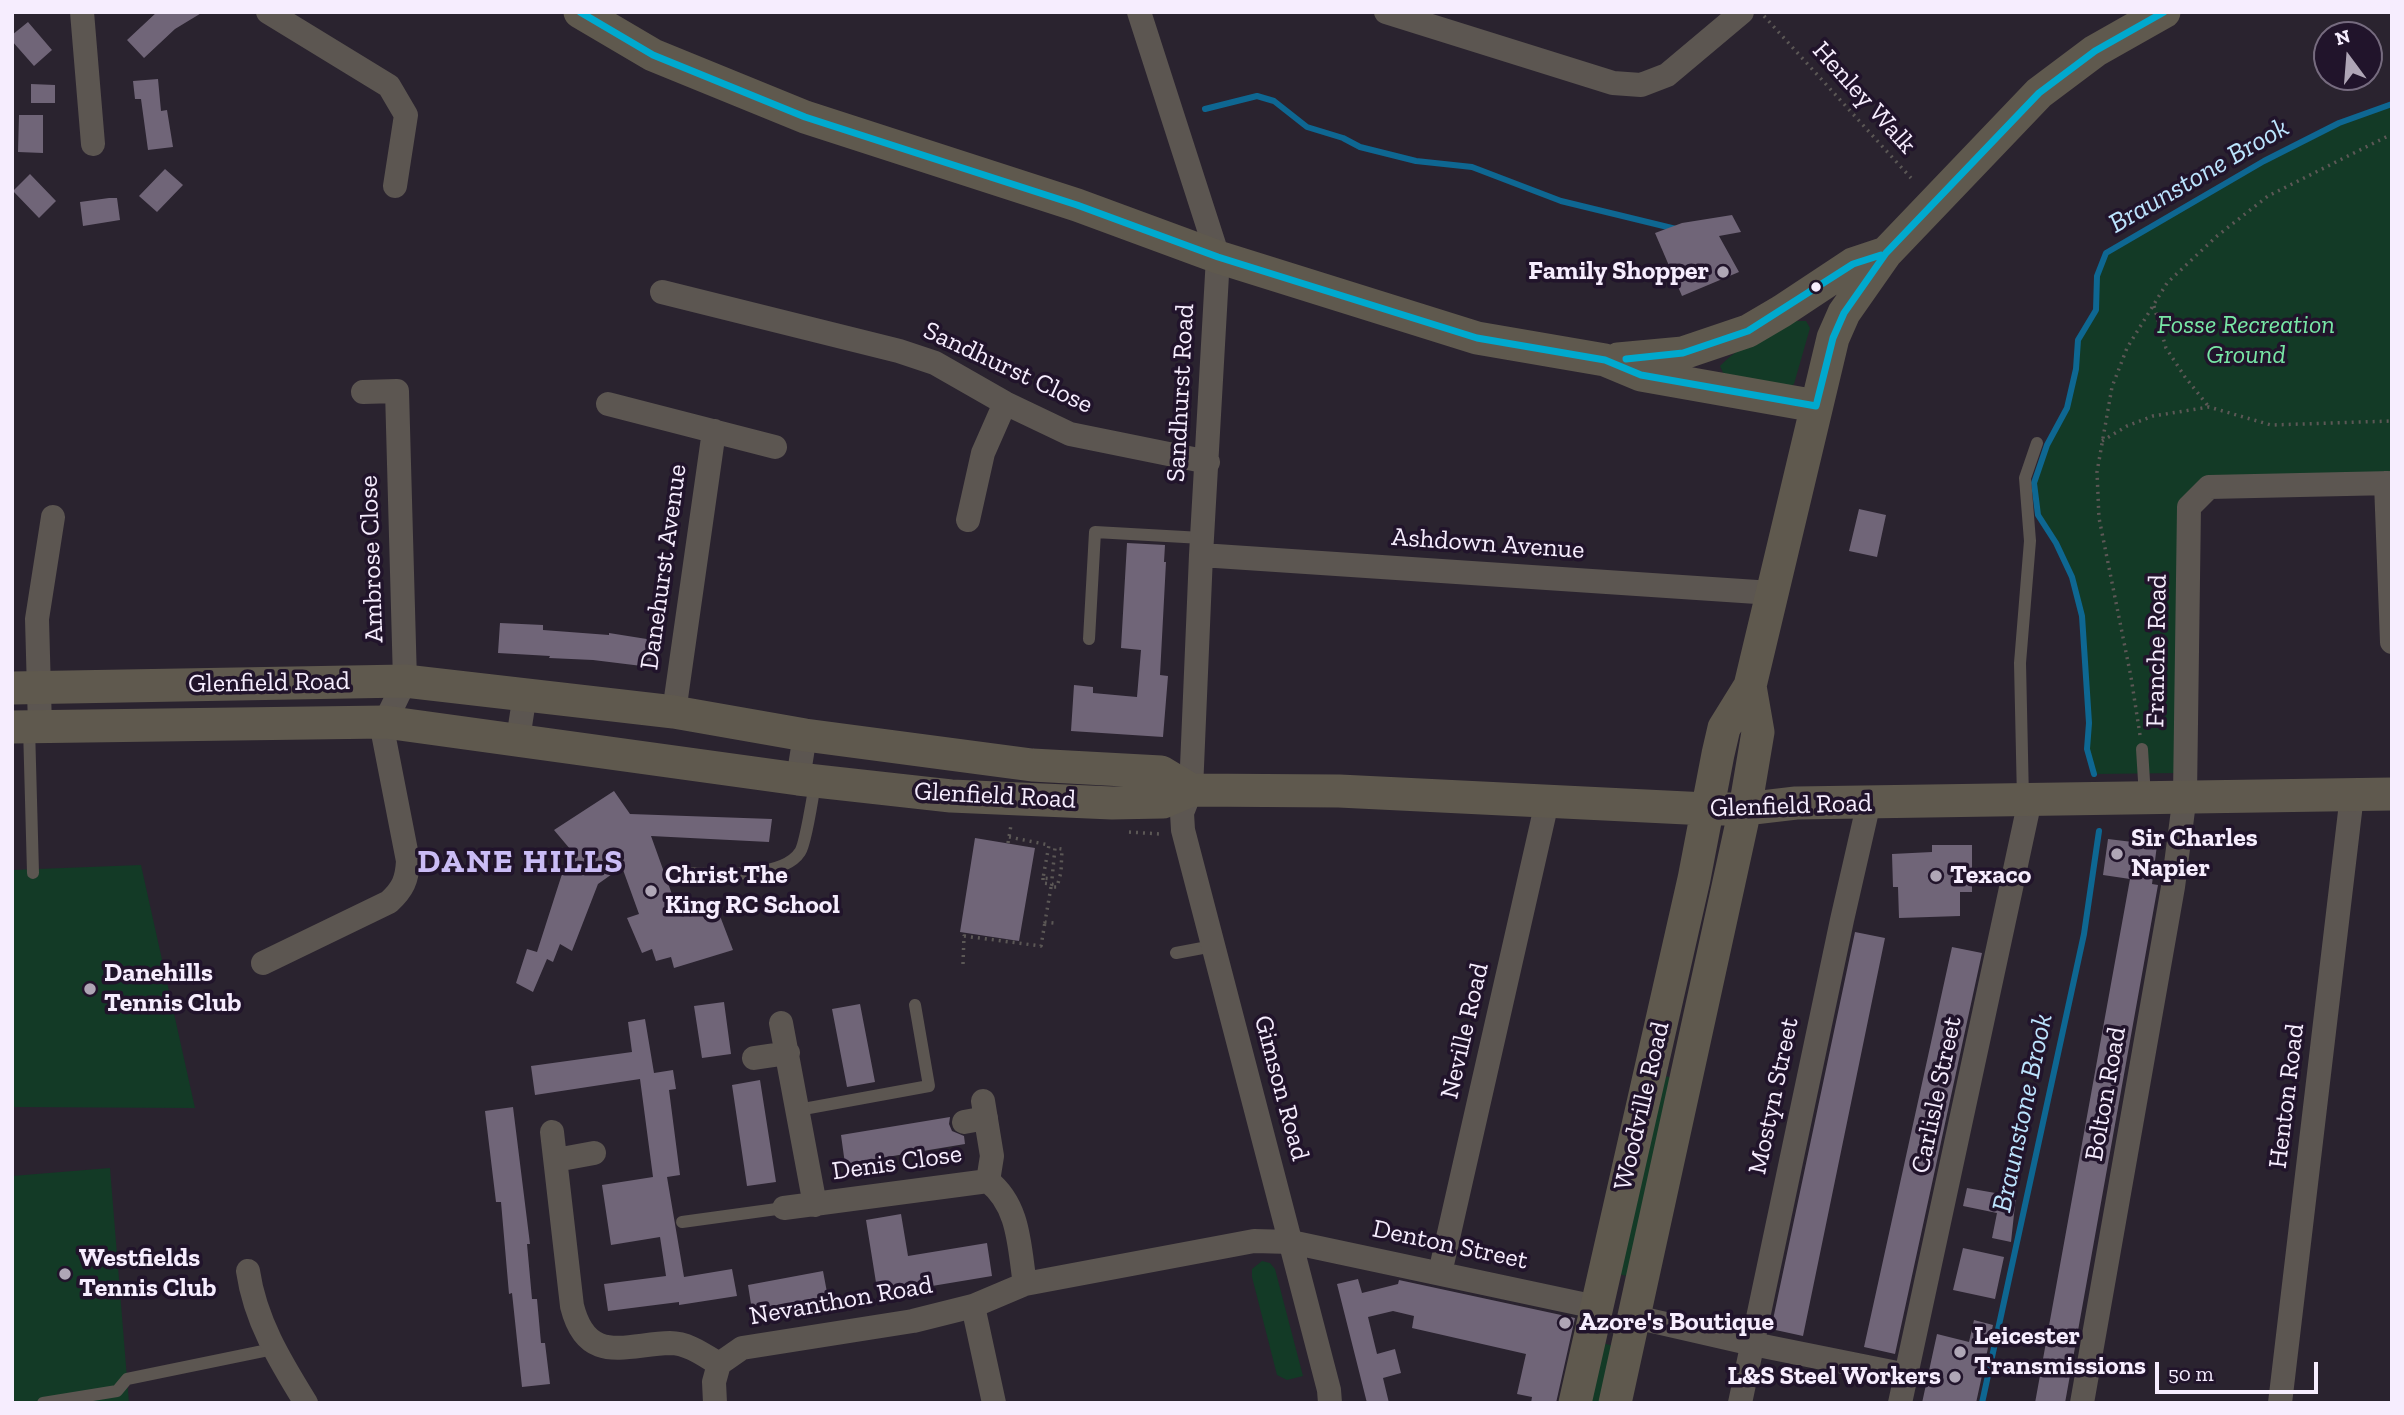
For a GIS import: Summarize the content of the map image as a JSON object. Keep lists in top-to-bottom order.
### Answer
{
  "streets": {
    "street": [
      "Sandhurst Close",
      "Sandhurst Road",
      "Ashdown Avenue",
      "Ambrose Close",
      "Danehurst Avenue",
      "Franche Road",
      "Glenfield Road",
      "Neville Road",
      "Gimson Road",
      "Bolton Road",
      "Carlisle Street",
      "Mostyn Street",
      "Henton Road",
      "Woodville Road",
      "Denis Close",
      "Denton Street",
      "Nevanthon Road"
    ],
    "path": ["Henley Walk"]
  },
  "crossings": [
    ["Sandhurst Close", "Sandhurst Road"],
    ["Sandhurst Road", "Ashdown Avenue"],
    ["Sandhurst Road", "Glenfield Road"],
    ["Sandhurst Road", "Gimson Road"],
    ["Ambrose Close", "Glenfield Road"],
    ["Danehurst Avenue", "Glenfield Road"],
    ["Franche Road", "Glenfield Road"],
    ["Franche Road", "Bolton Road"],
    ["Glenfield Road", "Neville Road"],
    ["Glenfield Road", "Gimson Road"],
    ["Glenfield Road", "Bolton Road"],
    ["Glenfield Road", "Carlisle Street"],
    ["Glenfield Road", "Mostyn Street"],
    ["Glenfield Road", "Henton Road"],
    ["Glenfield Road", "Woodville Road"],
    ["Neville Road", "Denton Street"],
    ["Gimson Road", "Denton Street"],
    ["Gimson Road", "Nevanthon Road"],
    ["Woodville Road", "Denton Street"],
    ["Denis Close", "Nevanthon Road"],
    ["Denton Street", "Nevanthon Road"]
  ],
  "districts": ["DANE HILLS"],
  "water": ["Braunstone Brook"],
  "parks": ["Fosse Recreation Ground"],
  "places": [
    "Family Shopper",
    "Sir Charles Napier",
    "Texaco",
    "Christ The King RC School",
    "Danehills Tennis Club",
    "Westfields Tennis Club",
    "Azore's Boutique",
    "Leicester Transmissions",
    "L&S Steel Workers"
  ],
  "scale_bar": "50 m",
  "north": "top"
}
